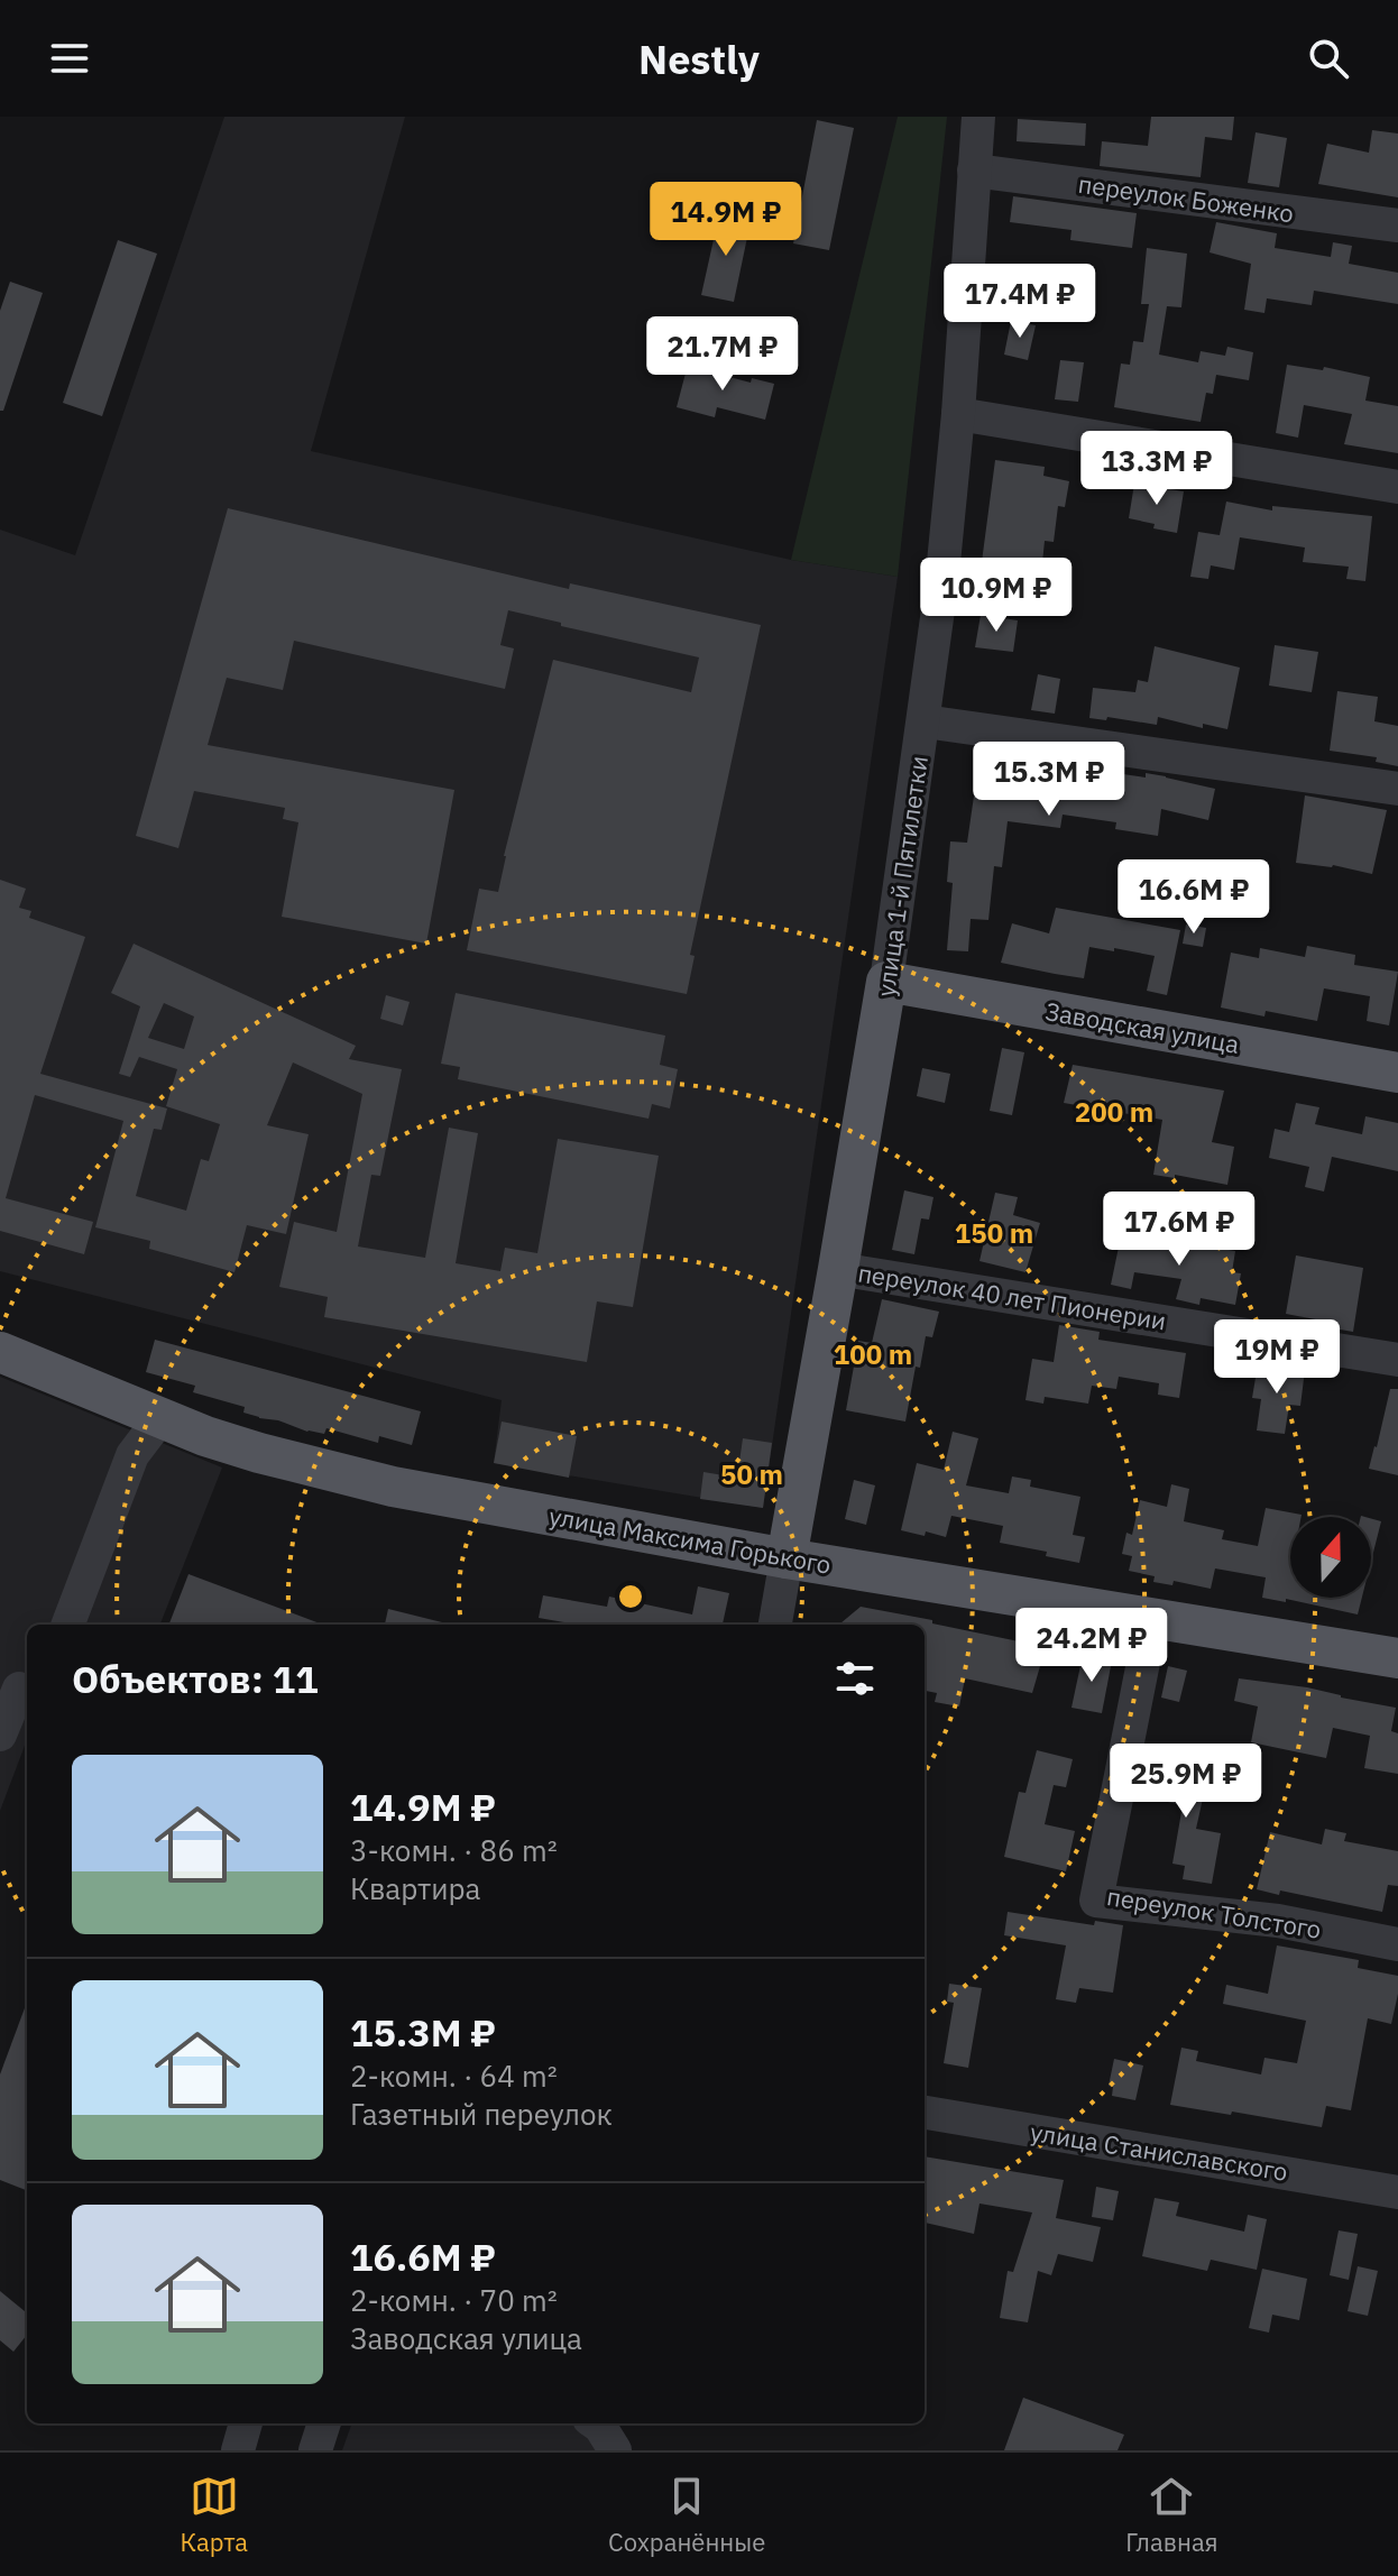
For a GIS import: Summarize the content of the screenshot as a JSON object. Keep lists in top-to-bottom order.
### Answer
{
  "streets": {
    "main road": ["улица 1-й Пятилетки", "Заводская улица", "улица Максима Горького"],
    "street": [
      "переулок Боженко",
      "переулок 40 лет Пионерии",
      "переулок Толстого",
      "улица Станиславского"
    ]
  },
  "crossings": [
    ["переулок Боженко", "улица 1-й Пятилетки"],
    ["улица 1-й Пятилетки", "Заводская улица"],
    ["улица 1-й Пятилетки", "переулок 40 лет Пионерии"],
    ["улица 1-й Пятилетки", "улица Максима Горького"],
    ["улица Максима Горького", "переулок Толстого"]
  ],
  "north": "top",
  "page": {
    "header": "Nestly",
    "price": [
      "14.9M ₽",
      "17.4M ₽",
      "21.7M ₽",
      "13.3M ₽",
      "10.9M ₽",
      "15.3M ₽",
      "16.6M ₽",
      "17.6M ₽",
      "19M ₽",
      "24.2M ₽",
      "25.9M ₽"
    ],
    "heading": "Объектов: 11",
    "list": [
      {
        "name": "14.9M ₽",
        "note": "3-комн. · 86 m² · Квартира"
      },
      {
        "name": "15.3M ₽",
        "note": "2-комн. · 64 m² · Газетный переулок"
      },
      {
        "name": "16.6M ₽",
        "note": "2-комн. · 70 m² · Заводская улица"
      }
    ],
    "tabs": ["Карта", "Сохранённые", "Главная"]
  },
  "rings": [
    "200 m",
    "150 m",
    "100 m",
    "50 m"
  ]
}
